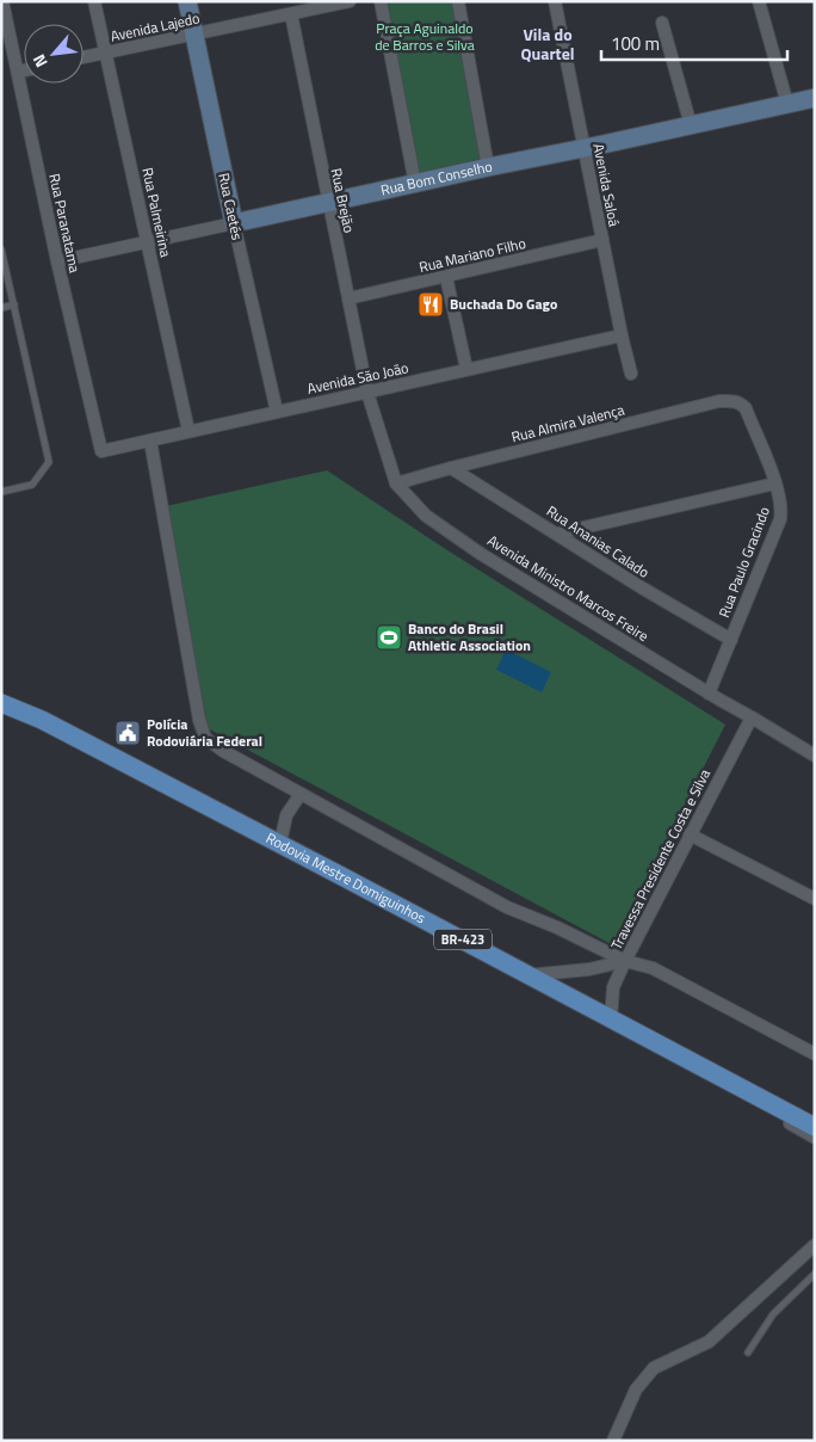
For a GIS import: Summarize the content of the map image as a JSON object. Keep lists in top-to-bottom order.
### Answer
{
  "streets": {
    "main road": ["Rodovia Mestre Domiguinhos", "BR-423"],
    "street": [
      "Avenida Lajedo",
      "Rua Bom Conselho",
      "Avenida Saloá",
      "Rua Brejão",
      "Rua Caetés",
      "Rua Palmeirina",
      "Rua Paranatama",
      "Rua Mariano Filho",
      "Avenida São João",
      "Rua Almira Valença",
      "Rua Ananias Calado",
      "Rua Paulo Gracindo",
      "Avenida Ministro Marcos Freire",
      "Travessa Presidente Costa e Silva"
    ]
  },
  "crossings": [
    ["Avenida Lajedo", "Rua Brejão"],
    ["Avenida Lajedo", "Rua Caetés"],
    ["Avenida Lajedo", "Rua Palmeirina"],
    ["Rua Bom Conselho", "Avenida Saloá"],
    ["Rua Bom Conselho", "Rua Brejão"],
    ["Rua Bom Conselho", "Rua Caetés"],
    ["Rua Bom Conselho", "Rua Palmeirina"],
    ["Rua Bom Conselho", "Rua Paranatama"],
    ["Avenida Saloá", "Rua Mariano Filho"],
    ["Avenida Saloá", "Avenida São João"],
    ["Rua Brejão", "Rua Mariano Filho"],
    ["Rua Brejão", "Avenida São João"],
    ["Rua Brejão", "Avenida Ministro Marcos Freire"],
    ["Rua Caetés", "Avenida São João"],
    ["Rua Palmeirina", "Avenida São João"],
    ["Rua Paranatama", "Avenida São João"],
    ["Avenida São João", "Avenida Ministro Marcos Freire"],
    ["Rua Almira Valença", "Rua Ananias Calado"],
    ["Rua Almira Valença", "Rua Paulo Gracindo"],
    ["Rua Almira Valença", "Avenida Ministro Marcos Freire"],
    ["Rua Ananias Calado", "Rua Paulo Gracindo"],
    ["Rua Paulo Gracindo", "Avenida Ministro Marcos Freire"],
    ["Avenida Ministro Marcos Freire", "Travessa Presidente Costa e Silva"],
    ["Travessa Presidente Costa e Silva", "Rodovia Mestre Domiguinhos"]
  ],
  "districts": ["Vila do Quartel"],
  "parks": ["Praça Aguinaldo de Barros e Silva"],
  "places": {
    "restaurant": ["Buchada Do Gago"],
    "sports": ["Banco do Brasil Athletic Association"],
    "public building": ["Polícia Rodoviária Federal"]
  },
  "scale_bar": "100 m",
  "north": "bottom left"
}
